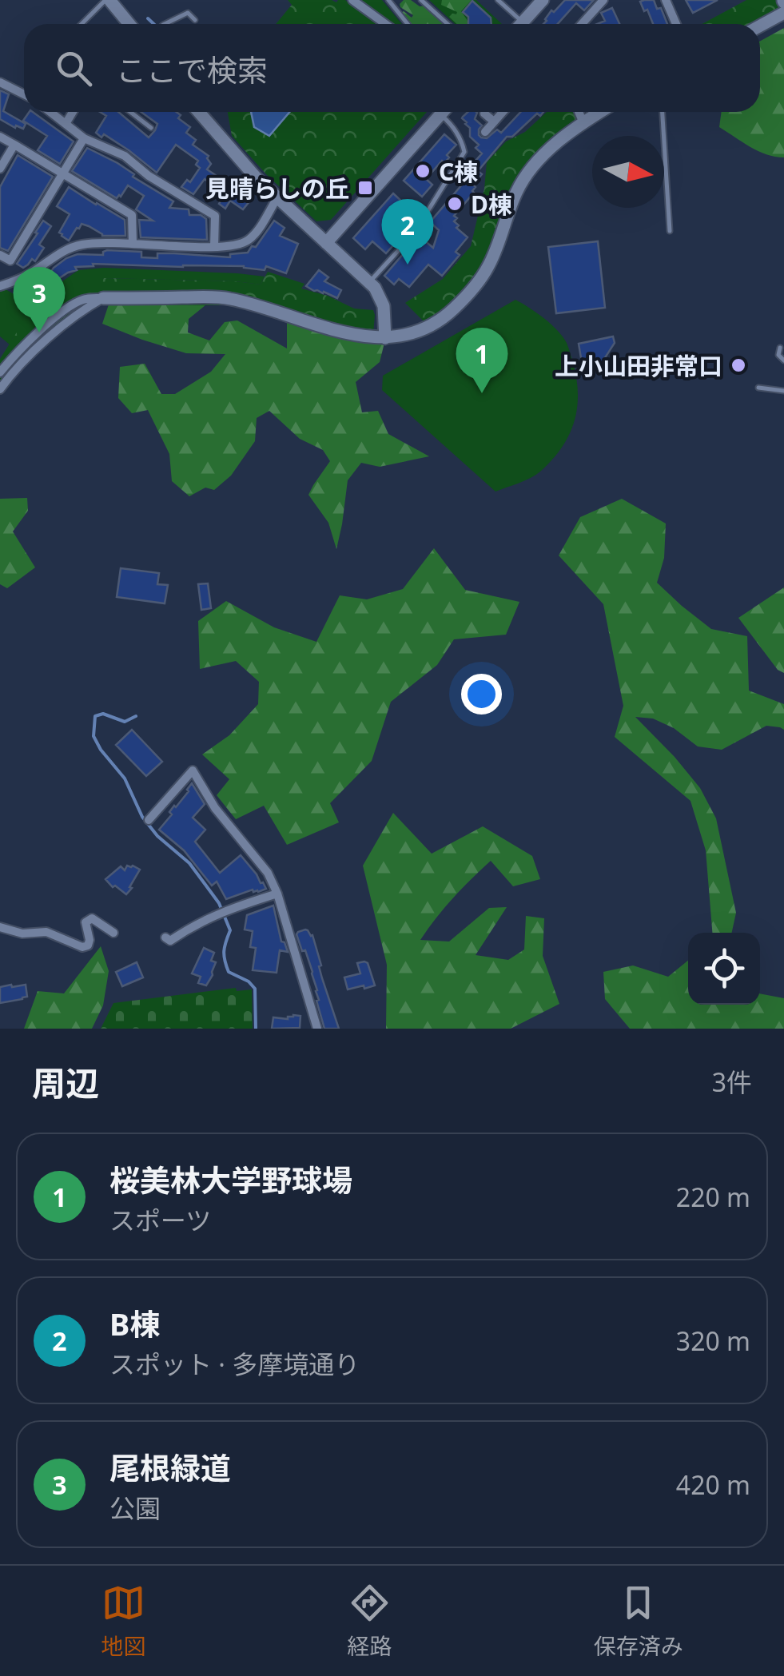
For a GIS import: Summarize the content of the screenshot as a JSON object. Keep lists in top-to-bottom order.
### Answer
{
  "places": {
    "other": ["C棟", "D棟", "上小山田非常口"],
    "transit": ["見晴らしの丘"]
  },
  "north": "right",
  "page": {
    "search": "ここで検索",
    "pins": ["2", "3", "1"],
    "heading": ["周辺", "3件"],
    "list": [
      {
        "mark": "1",
        "name": "桜美林大学野球場",
        "note": "スポーツ",
        "value": "220 m"
      },
      {
        "mark": "2",
        "name": "B棟",
        "note": "スポット · 多摩境通り",
        "value": "320 m"
      },
      {
        "mark": "3",
        "name": "尾根緑道",
        "note": "公園",
        "value": "420 m"
      }
    ],
    "nav": ["地図", "経路", "保存済み"]
  }
}
